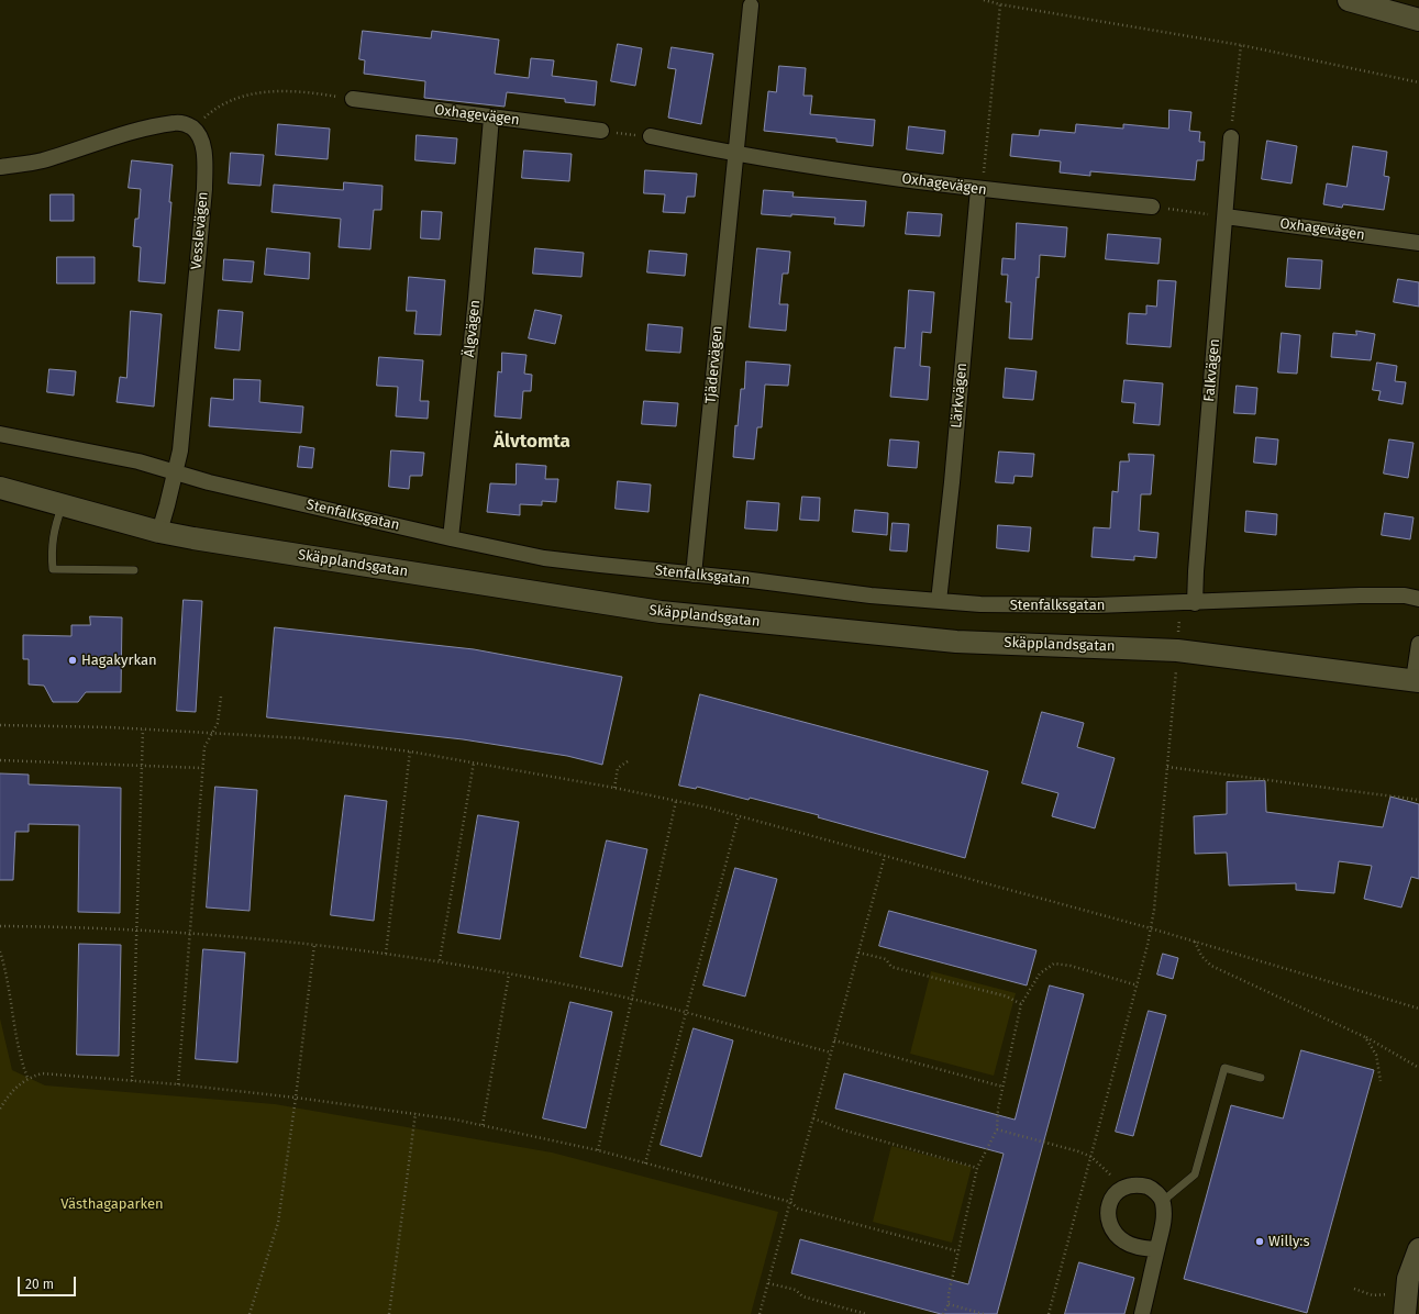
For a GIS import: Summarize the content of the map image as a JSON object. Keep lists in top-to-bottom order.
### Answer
{
  "streets": {
    "street": [
      "Oxhagevägen",
      "Vesslevägen",
      "Älgvägen",
      "Tjädervägen",
      "Falkvägen",
      "Lärkvägen",
      "Stenfalksgatan",
      "Skäpplandsgatan"
    ]
  },
  "crossings": [
    ["Oxhagevägen", "Älgvägen"],
    ["Oxhagevägen", "Tjädervägen"],
    ["Oxhagevägen", "Falkvägen"],
    ["Oxhagevägen", "Lärkvägen"],
    ["Vesslevägen", "Stenfalksgatan"],
    ["Vesslevägen", "Skäpplandsgatan"],
    ["Älgvägen", "Stenfalksgatan"],
    ["Tjädervägen", "Stenfalksgatan"],
    ["Falkvägen", "Stenfalksgatan"],
    ["Lärkvägen", "Stenfalksgatan"]
  ],
  "districts": ["Älvtomta"],
  "parks": ["Västhagaparken"],
  "places": ["Hagakyrkan", "Willy:s"],
  "scale_bar": "20 m"
}
